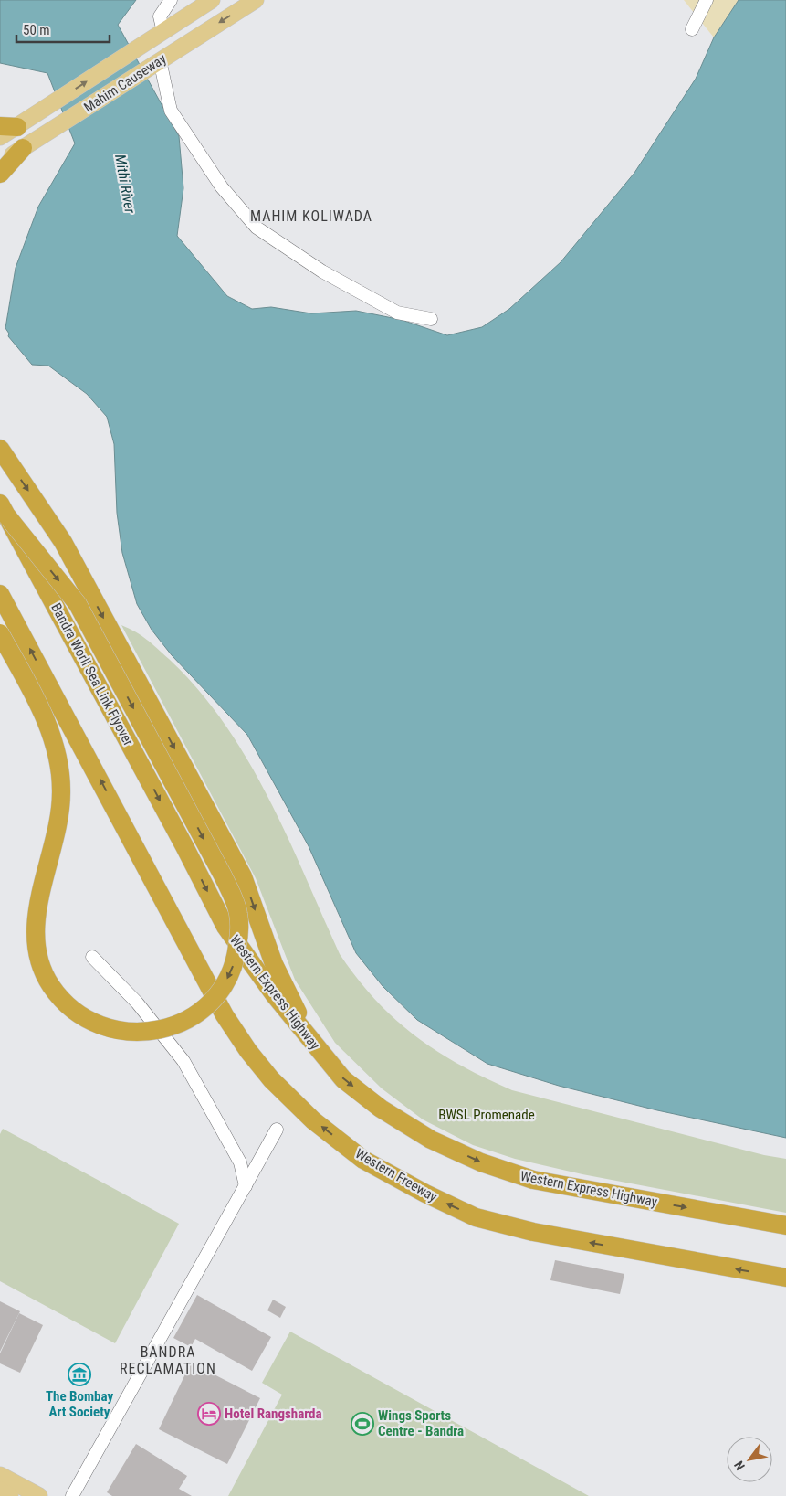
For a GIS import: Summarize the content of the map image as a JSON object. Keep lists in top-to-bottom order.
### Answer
{
  "streets": {
    "highway": ["Bandra Worli Sea Link Flyover", "Western Express Highway", "Western Freeway"],
    "main road": ["Mahim Causeway"]
  },
  "crossings": [
    ["Bandra Worli Sea Link Flyover", "Western Express Highway"]
  ],
  "one_way": ["Western Express Highway"],
  "districts": ["MAHIM KOLIWADA", "BANDRA RECLAMATION"],
  "water": ["Mithi River"],
  "parks": ["BWSL Promenade"],
  "places": {
    "museum": ["The Bombay Art Society"],
    "hotel": ["Hotel Rangsharda"],
    "sports": ["Wings Sports Centre - Bandra"]
  },
  "scale_bar": "50 m",
  "north": "bottom left"
}
